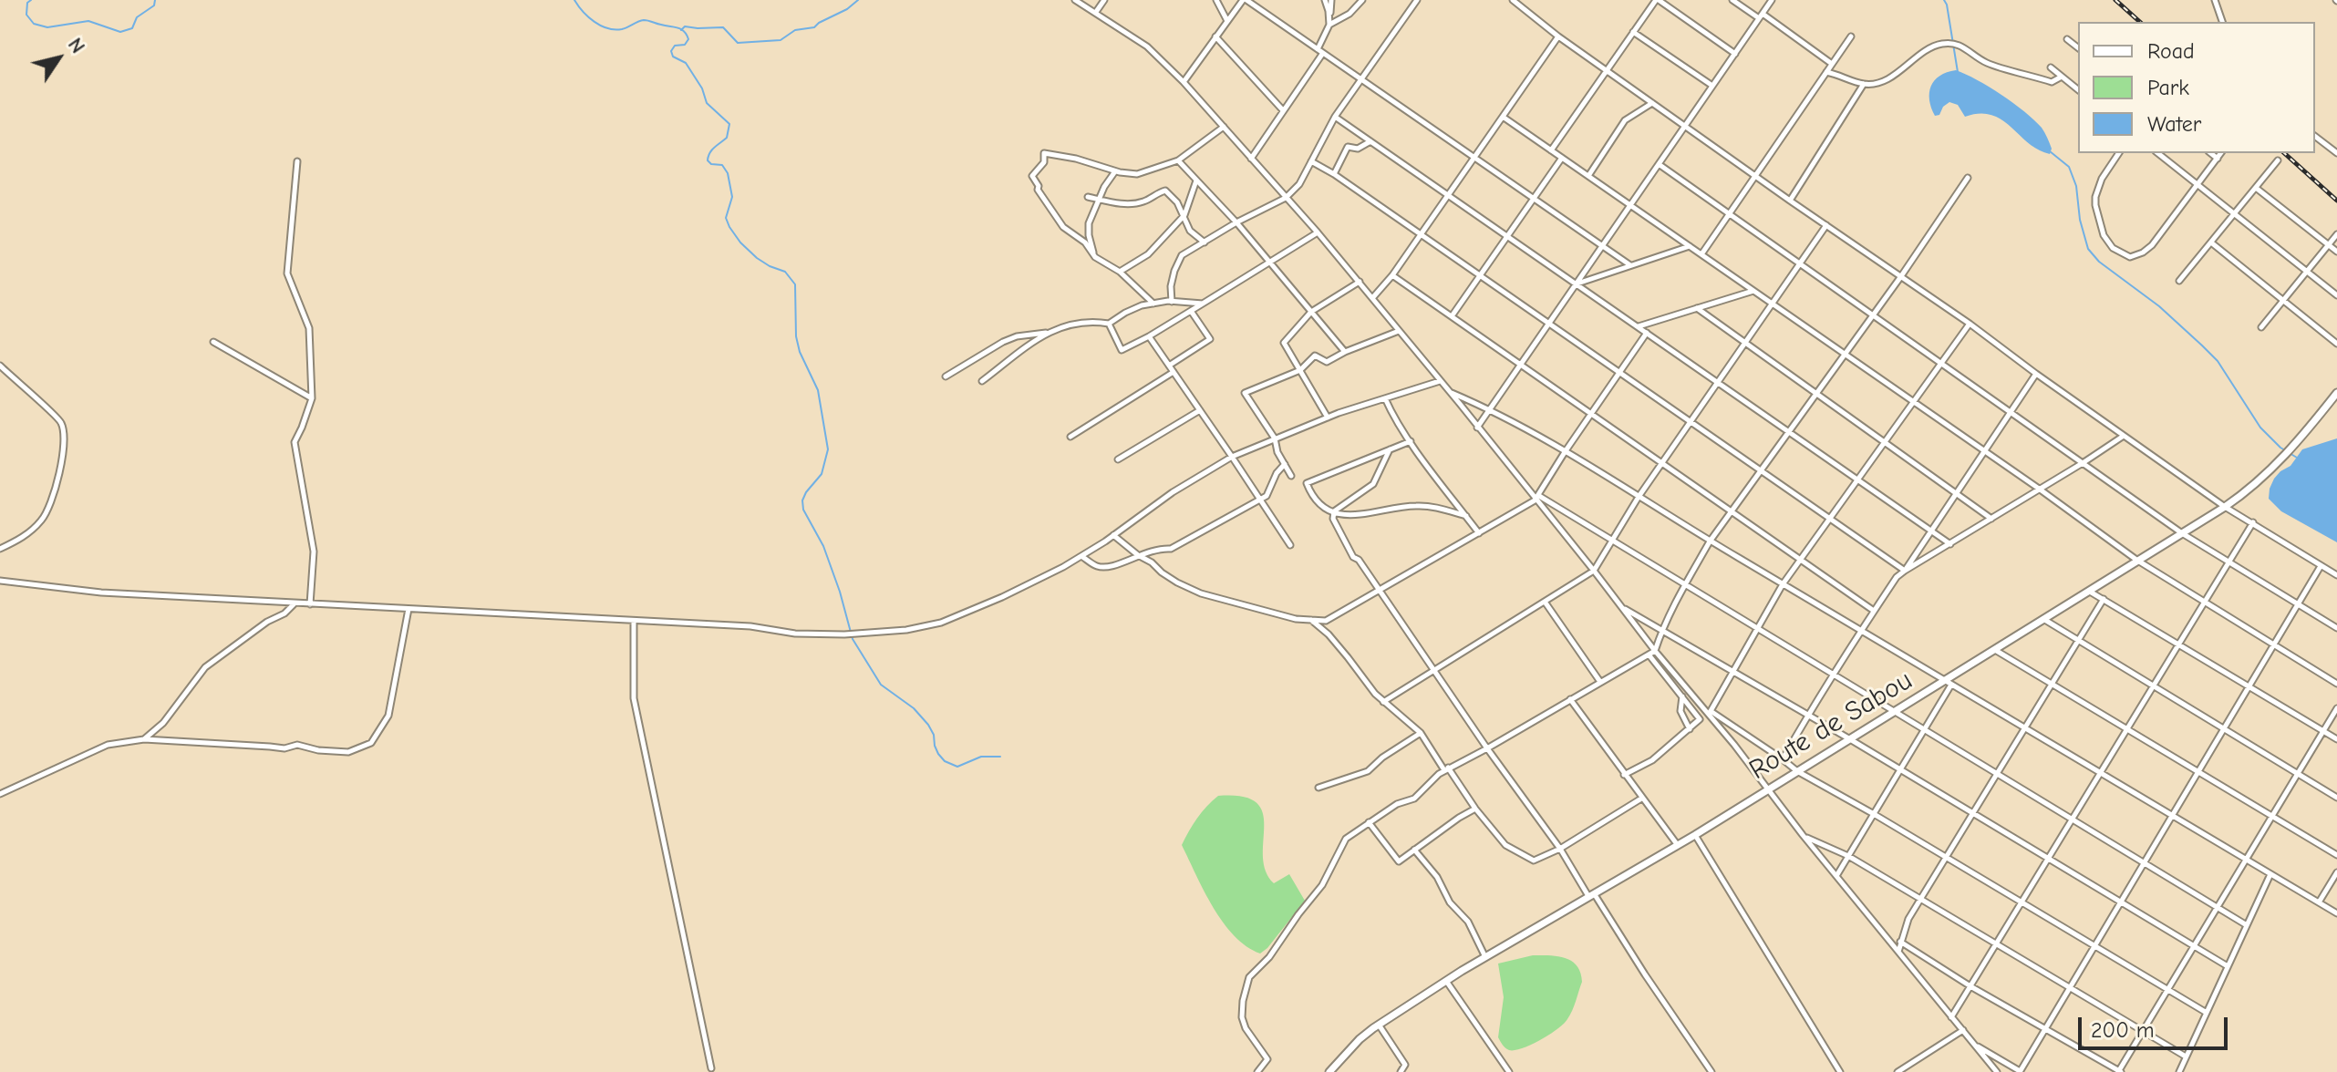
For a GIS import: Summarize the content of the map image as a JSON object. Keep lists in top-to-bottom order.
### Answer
{
  "streets": {
    "main road": ["Route de Sabou"]
  },
  "legend": ["Road", "Park", "Water"],
  "scale_bar": "200 m",
  "north": "top right"
}
